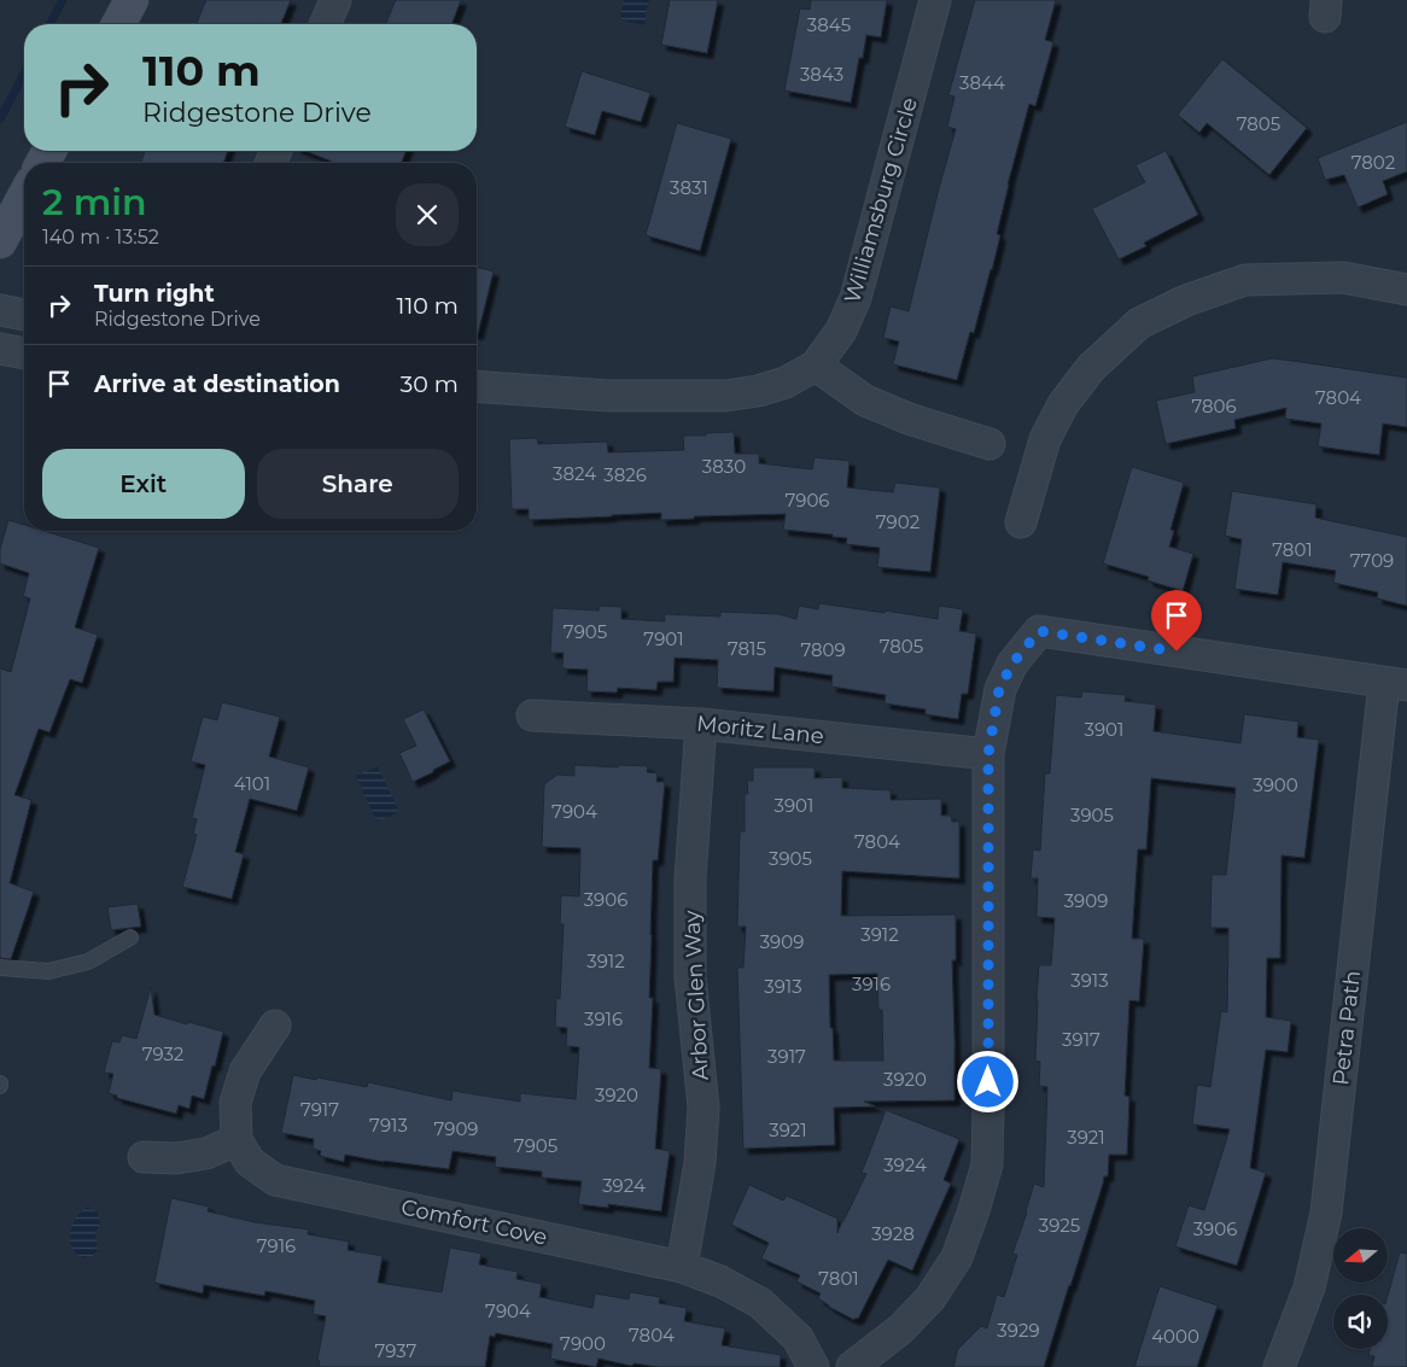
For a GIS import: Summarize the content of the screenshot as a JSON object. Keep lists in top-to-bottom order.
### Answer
{
  "streets": {
    "street": [
      "Williamsburg Circle",
      "Moritz Lane",
      "Arbor Glen Way",
      "Petra Path",
      "Comfort Cove"
    ]
  },
  "crossings": [
    ["Moritz Lane", "Arbor Glen Way"],
    ["Arbor Glen Way", "Comfort Cove"]
  ],
  "house_numbers": [
    "3845",
    "3843",
    "3844",
    "7805",
    "7802",
    "3831",
    "7804",
    "7806",
    "3830",
    "3824",
    "3826",
    "7906",
    "7902",
    "7801",
    "7709",
    "7905",
    "7901",
    "7805",
    "7815",
    "7809",
    "3901",
    "4101",
    "3900",
    "3901",
    "7904",
    "3905",
    "7804",
    "3905",
    "3906",
    "3909",
    "3912",
    "3909",
    "3912",
    "3913",
    "3916",
    "3913",
    "3916",
    "3917",
    "7932",
    "3917",
    "3920",
    "3920",
    "7917",
    "7913",
    "7909",
    "3921",
    "3921",
    "7905",
    "3924",
    "3924",
    "3925",
    "3906",
    "3928",
    "7916",
    "7801",
    "7904",
    "3929",
    "7804",
    "4000",
    "7900",
    "7937"
  ],
  "north": "left",
  "page": {
    "turn": ["110 m", "Ridgestone Drive"],
    "heading": ["2 min", "140 m · 13:52"],
    "list": [
      {
        "name": "Turn right",
        "note": "Ridgestone Drive",
        "value": "110 m"
      },
      {
        "name": "Arrive at destination",
        "value": "30 m"
      }
    ],
    "buttons": ["Exit", "Share"]
  }
}
